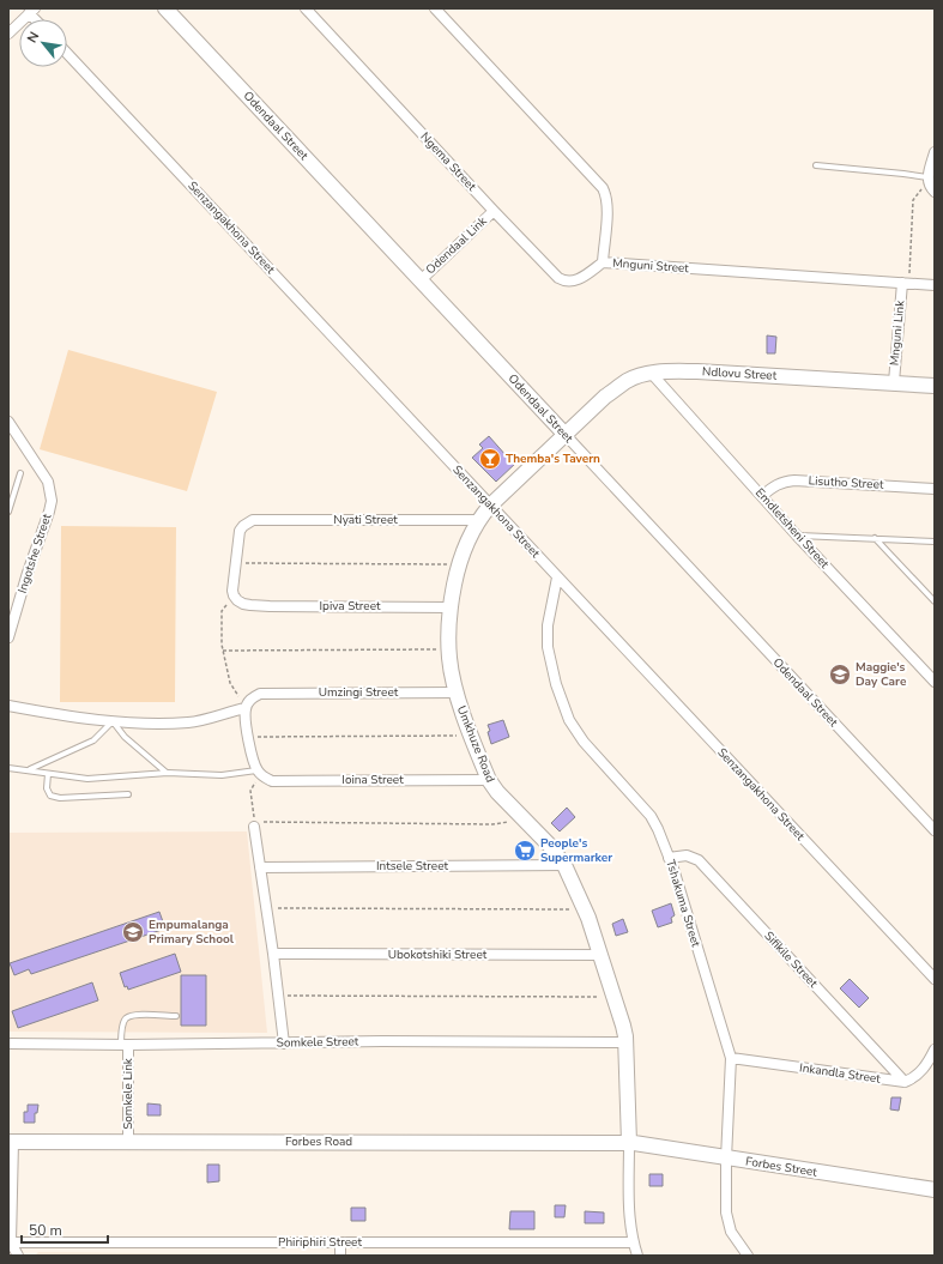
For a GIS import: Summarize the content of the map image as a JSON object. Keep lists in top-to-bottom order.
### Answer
{
  "streets": {
    "street": [
      "Odendaal Street",
      "Ngema Street",
      "Senzangakhona Street",
      "Odendaal Link",
      "Mnguni Street",
      "Mnguni Link",
      "Ndlovu Street",
      "Lisutho Street",
      "Nyati Street",
      "Emdletsheni Street",
      "Ingotshe Street",
      "Ipiva Street",
      "Umzingi Street",
      "Umkhuze Road",
      "Ioina Street",
      "Intsele Street",
      "Tshakuma Street",
      "Ubokotshiki Street",
      "Sifikile Street",
      "Somkele Street",
      "Inkandla Street",
      "Somkele Link",
      "Forbes Road",
      "Forbes Street",
      "Phiriphiri Street"
    ]
  },
  "crossings": [
    ["Odendaal Street", "Odendaal Link"],
    ["Odendaal Street", "Ndlovu Street"],
    ["Odendaal Street", "Umkhuze Road"],
    ["Ngema Street", "Odendaal Link"],
    ["Ngema Street", "Mnguni Street"],
    ["Senzangakhona Street", "Umkhuze Road"],
    ["Senzangakhona Street", "Tshakuma Street"],
    ["Mnguni Street", "Mnguni Link"],
    ["Mnguni Link", "Ndlovu Street"],
    ["Ndlovu Street", "Emdletsheni Street"],
    ["Ndlovu Street", "Umkhuze Road"],
    ["Lisutho Street", "Emdletsheni Street"],
    ["Nyati Street", "Umkhuze Road"],
    ["Ipiva Street", "Umkhuze Road"],
    ["Umzingi Street", "Umkhuze Road"],
    ["Umkhuze Road", "Ioina Street"],
    ["Umkhuze Road", "Intsele Street"],
    ["Umkhuze Road", "Ubokotshiki Street"],
    ["Umkhuze Road", "Somkele Street"],
    ["Umkhuze Road", "Forbes Road"],
    ["Umkhuze Road", "Forbes Street"],
    ["Tshakuma Street", "Sifikile Street"],
    ["Tshakuma Street", "Inkandla Street"],
    ["Tshakuma Street", "Forbes Street"],
    ["Sifikile Street", "Inkandla Street"],
    ["Somkele Street", "Somkele Link"],
    ["Somkele Link", "Forbes Road"],
    ["Forbes Road", "Forbes Street"]
  ],
  "places": {
    "bar": ["Themba's Tavern"],
    "school or university": ["Maggie's Day Care", "Empumalanga Primary School"],
    "supermarket": ["People's Supermarker"]
  },
  "scale_bar": "50 m",
  "north": "top left"
}
